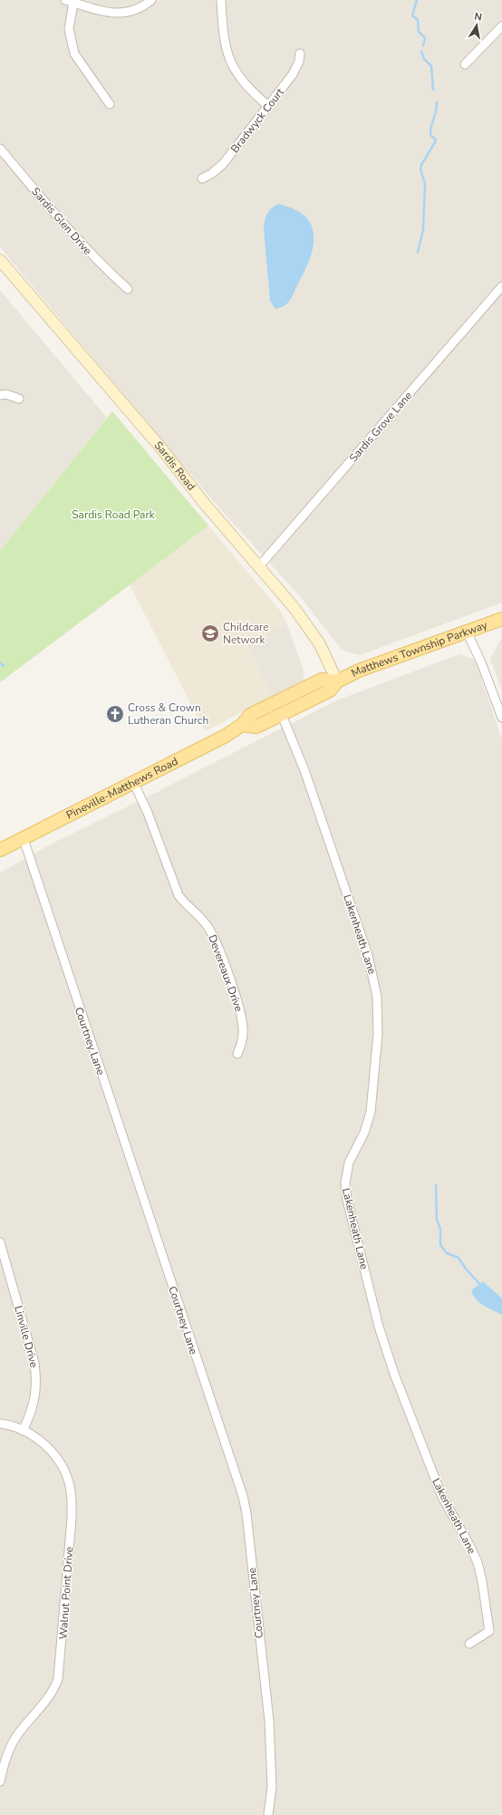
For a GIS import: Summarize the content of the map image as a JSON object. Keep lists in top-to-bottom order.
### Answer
{
  "streets": {
    "main road": ["Sardis Road", "Matthews Township Parkway", "Pineville-Matthews Road"],
    "street": [
      "Bradwyck Court",
      "Sardis Glen Drive",
      "Sardis Grove Lane",
      "Lakenheath Lane",
      "Devereaux Drive",
      "Courtney Lane",
      "Linville Drive",
      "Walnut Point Drive"
    ]
  },
  "crossings": [
    ["Sardis Grove Lane", "Sardis Road"],
    ["Sardis Road", "Matthews Township Parkway"],
    ["Sardis Road", "Pineville-Matthews Road"],
    ["Matthews Township Parkway", "Pineville-Matthews Road"],
    ["Pineville-Matthews Road", "Devereaux Drive"],
    ["Pineville-Matthews Road", "Courtney Lane"],
    ["Linville Drive", "Walnut Point Drive"]
  ],
  "parks": ["Sardis Road Park"],
  "places": {
    "school or university": ["Childcare Network"],
    "church": ["Cross & Crown Lutheran Church"]
  },
  "north": "top"
}
